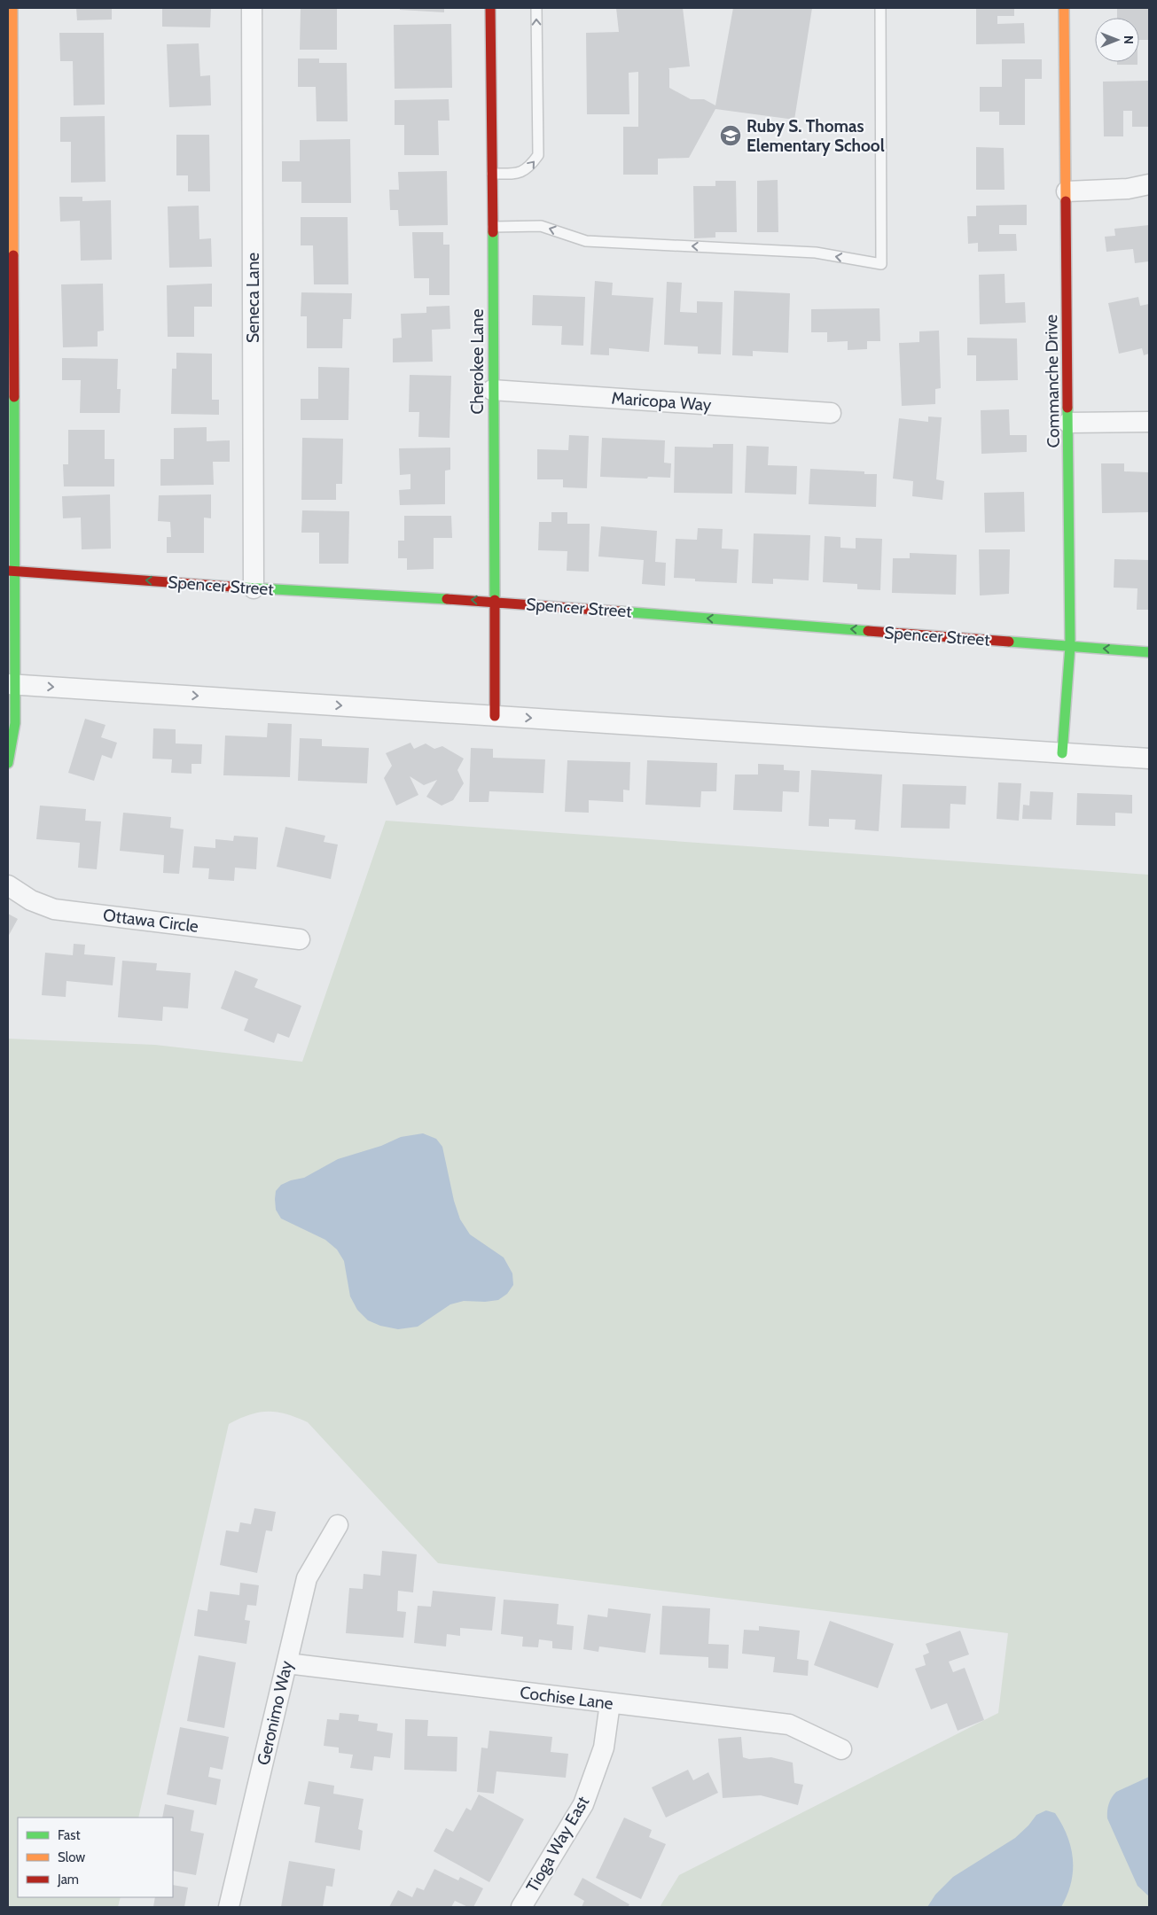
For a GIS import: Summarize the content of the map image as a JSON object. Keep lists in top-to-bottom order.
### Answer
{
  "streets": {
    "street": [
      "Seneca Lane",
      "Cherokee Lane",
      "Commanche Drive",
      "Maricopa Way",
      "Spencer Street",
      "Ottawa Circle",
      "Cochise Lane",
      "Geronimo Way",
      "Tioga Way East"
    ]
  },
  "crossings": [
    ["Seneca Lane", "Spencer Street"],
    ["Cherokee Lane", "Maricopa Way"],
    ["Cherokee Lane", "Spencer Street"],
    ["Commanche Drive", "Spencer Street"],
    ["Cochise Lane", "Geronimo Way"],
    ["Cochise Lane", "Tioga Way East"]
  ],
  "one_way": ["Spencer Street"],
  "places": {
    "school or university": ["Ruby S. Thomas Elementary School"]
  },
  "legend": ["Fast", "Slow", "Jam"],
  "north": "right"
}
